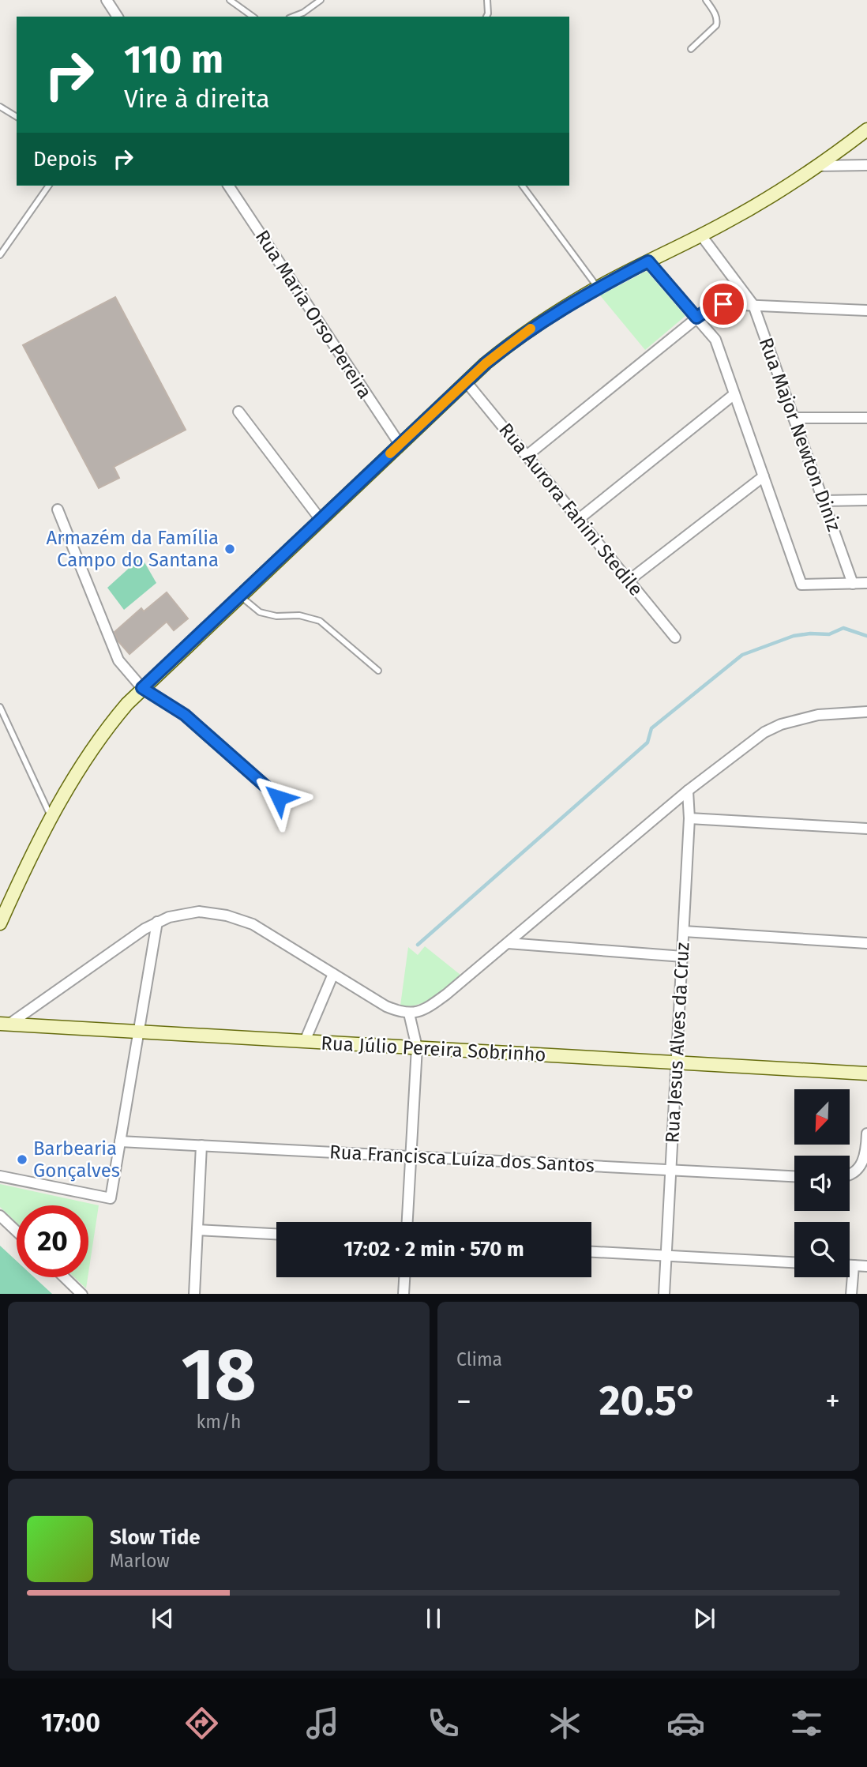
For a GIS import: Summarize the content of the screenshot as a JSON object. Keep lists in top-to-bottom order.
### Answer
{
  "streets": {
    "main road": ["Rua Júlio Pereira Sobrinho"],
    "street": [
      "Rua Maria Orso Pereira",
      "Rua Major Newton Diniz",
      "Rua Aurora Fanini Stedile",
      "Rua Jesus Alves da Cruz",
      "Rua Francisca Luíza dos Santos"
    ]
  },
  "crossings": [
    ["Rua Jesus Alves da Cruz", "Rua Júlio Pereira Sobrinho"],
    ["Rua Jesus Alves da Cruz", "Rua Francisca Luíza dos Santos"]
  ],
  "places": ["Armazém da Família Campo do Santana", "Barbearia Gonçalves"],
  "north": "bottom left",
  "page": {
    "turn": ["110 m", "Vire à direita"],
    "then": "Depois",
    "limit": "20",
    "trip": "17:02 · 2 min · 570 m",
    "tile": [
      ["18", "km/h"],
      "Clima"
    ],
    "heat": ["−", "20.5°", "+"],
    "song": ["Slow Tide", "Marlow"],
    "tabs": "17:00"
  }
}
